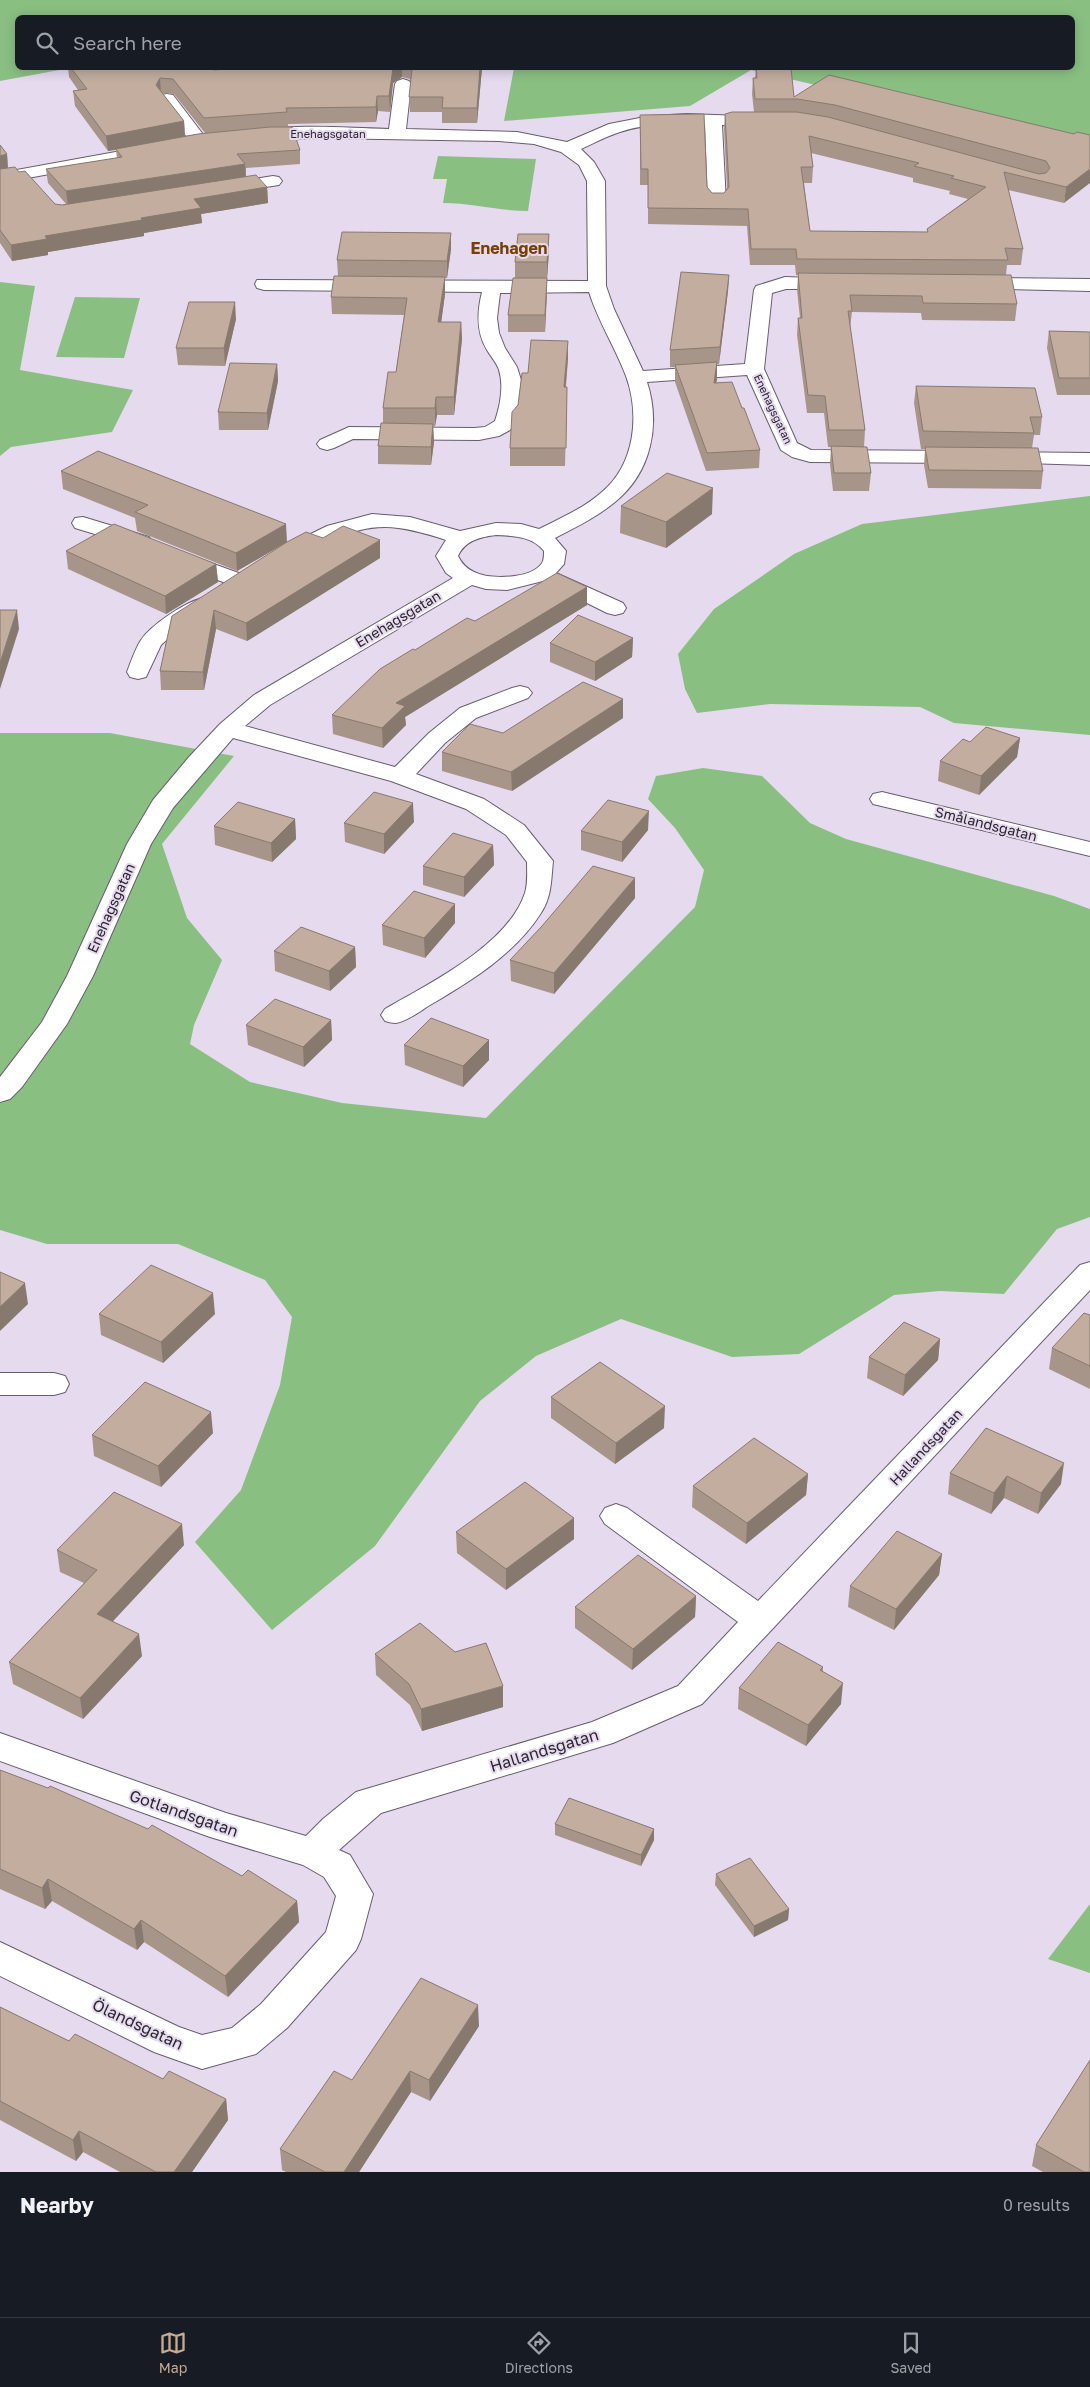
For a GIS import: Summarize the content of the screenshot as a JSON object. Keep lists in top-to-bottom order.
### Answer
{
  "streets": {
    "street": [
      "Enehagsgatan",
      "Smålandsgatan",
      "Hallandsgatan",
      "Gotlandsgatan",
      "Ölandsgatan"
    ]
  },
  "crossings": [
    ["Hallandsgatan", "Gotlandsgatan"],
    ["Gotlandsgatan", "Ölandsgatan"]
  ],
  "districts": ["Enehagen"],
  "page": {
    "search": "Search here",
    "heading": ["Nearby", "0 results"],
    "nav": ["Map", "Directions", "Saved"]
  }
}
